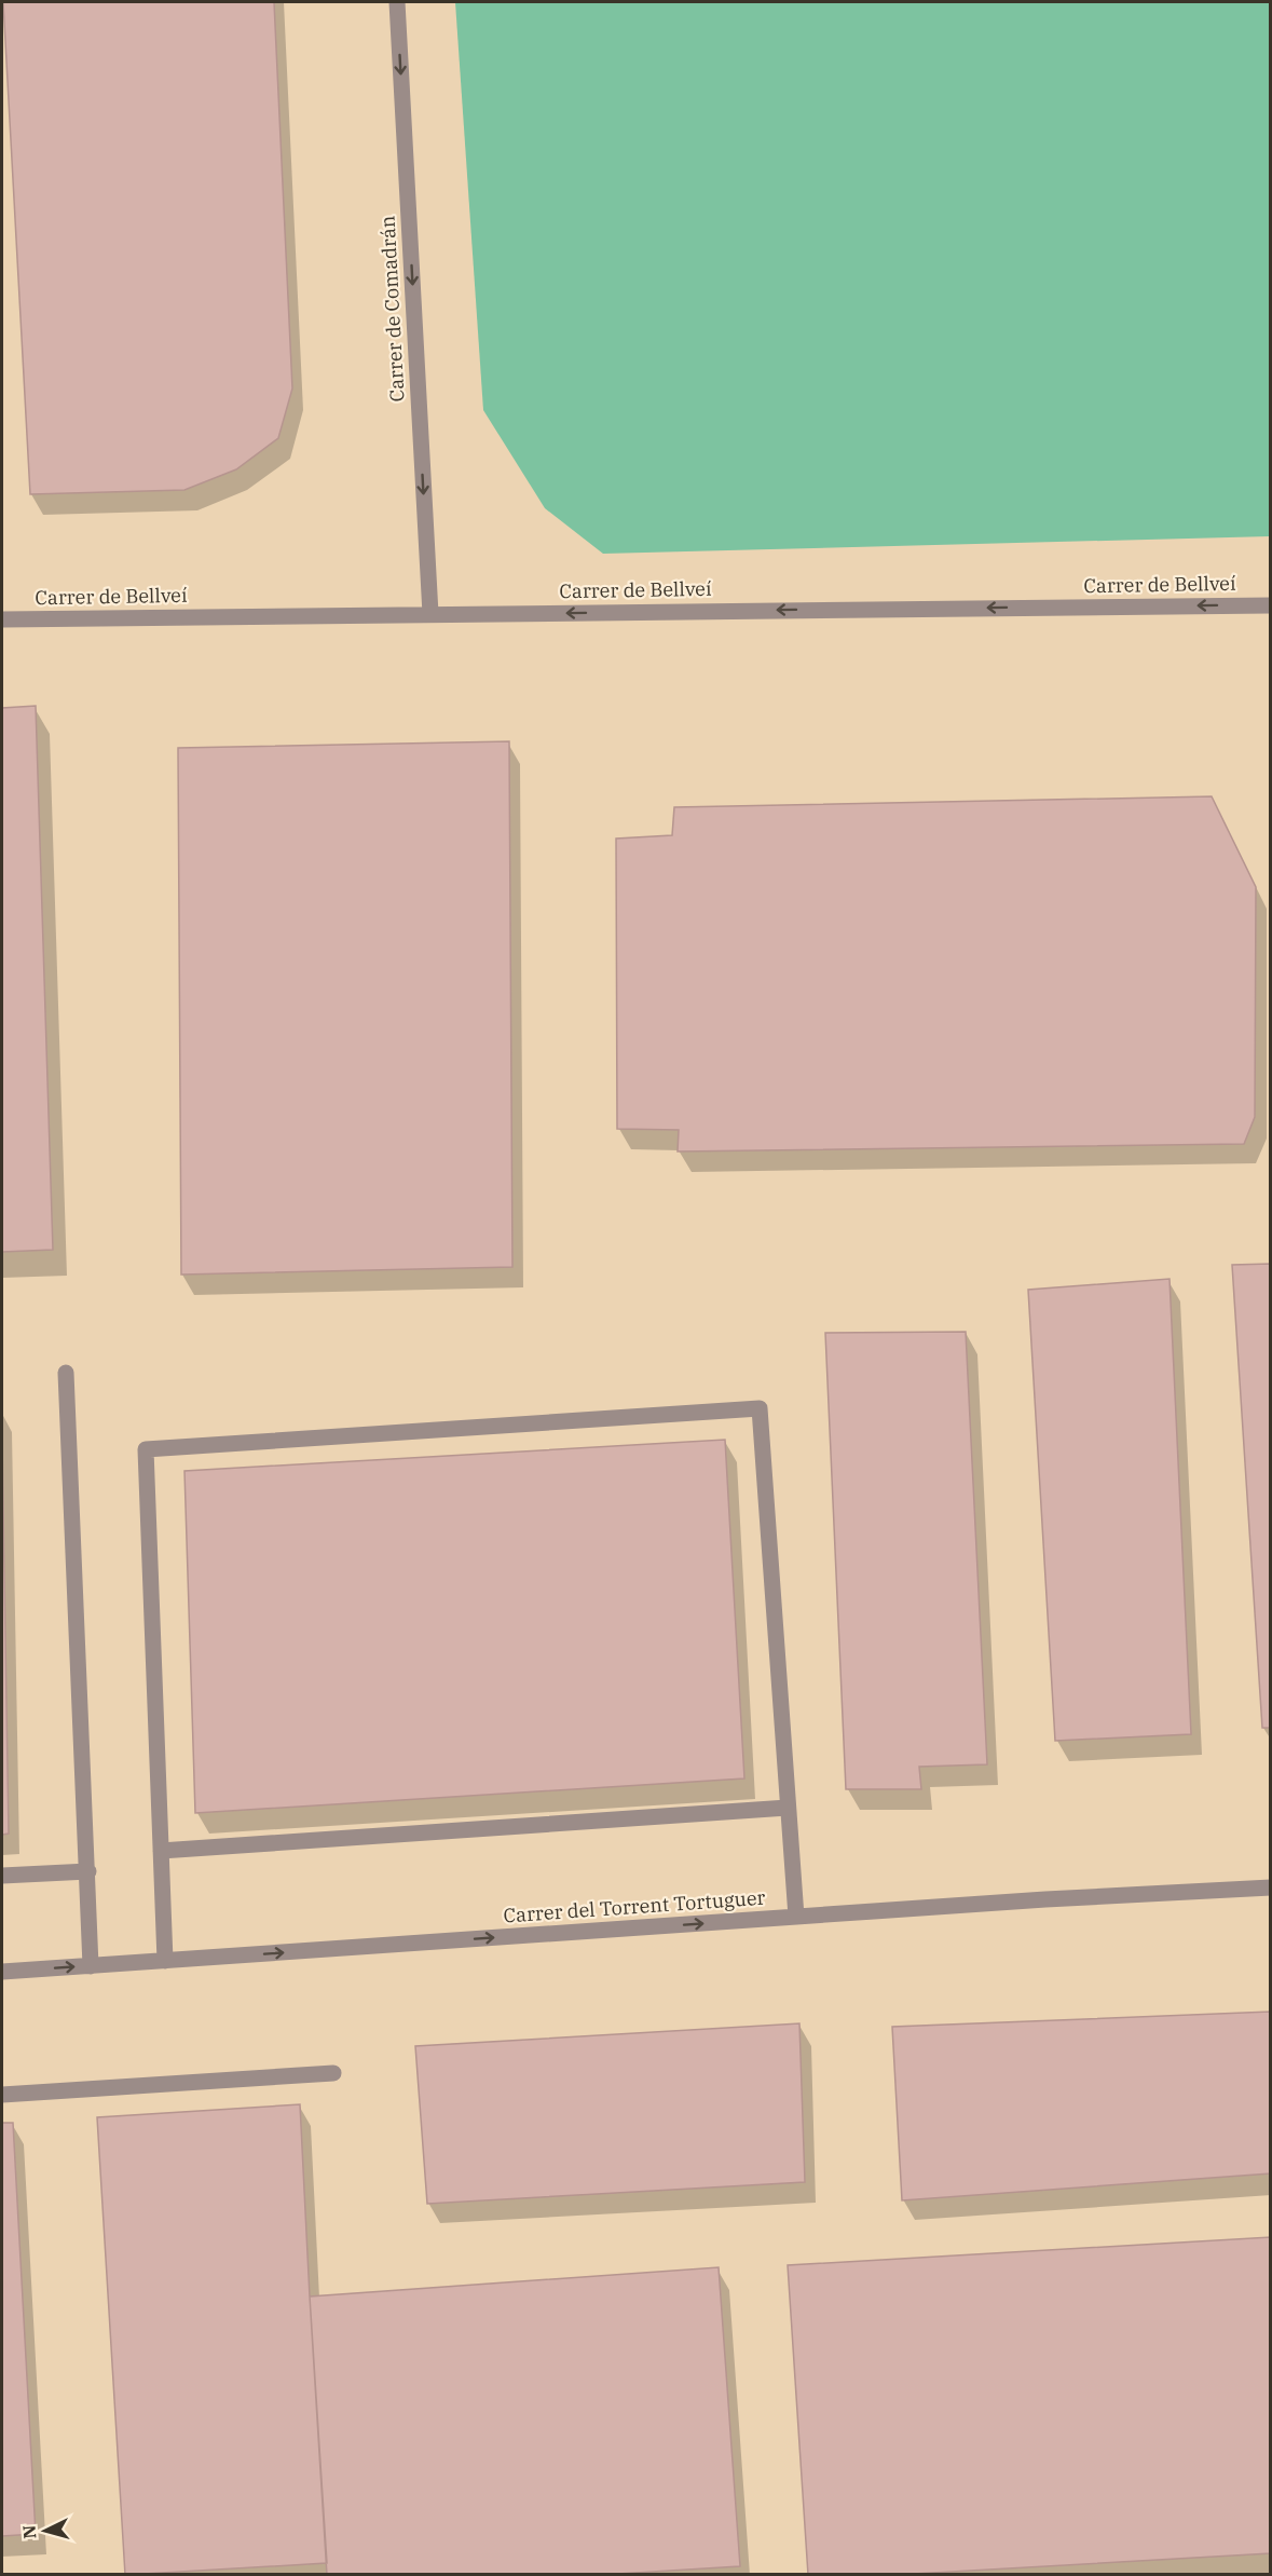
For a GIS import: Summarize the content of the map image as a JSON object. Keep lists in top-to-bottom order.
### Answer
{
  "streets": {
    "street": ["Carrer de Comadrán", "Carrer de Bellveí", "Carrer del Torrent Tortuguer"]
  },
  "crossings": [
    ["Carrer de Comadrán", "Carrer de Bellveí"]
  ],
  "one_way": ["Carrer de Comadrán", "Carrer de Bellveí"],
  "north": "left"
}
